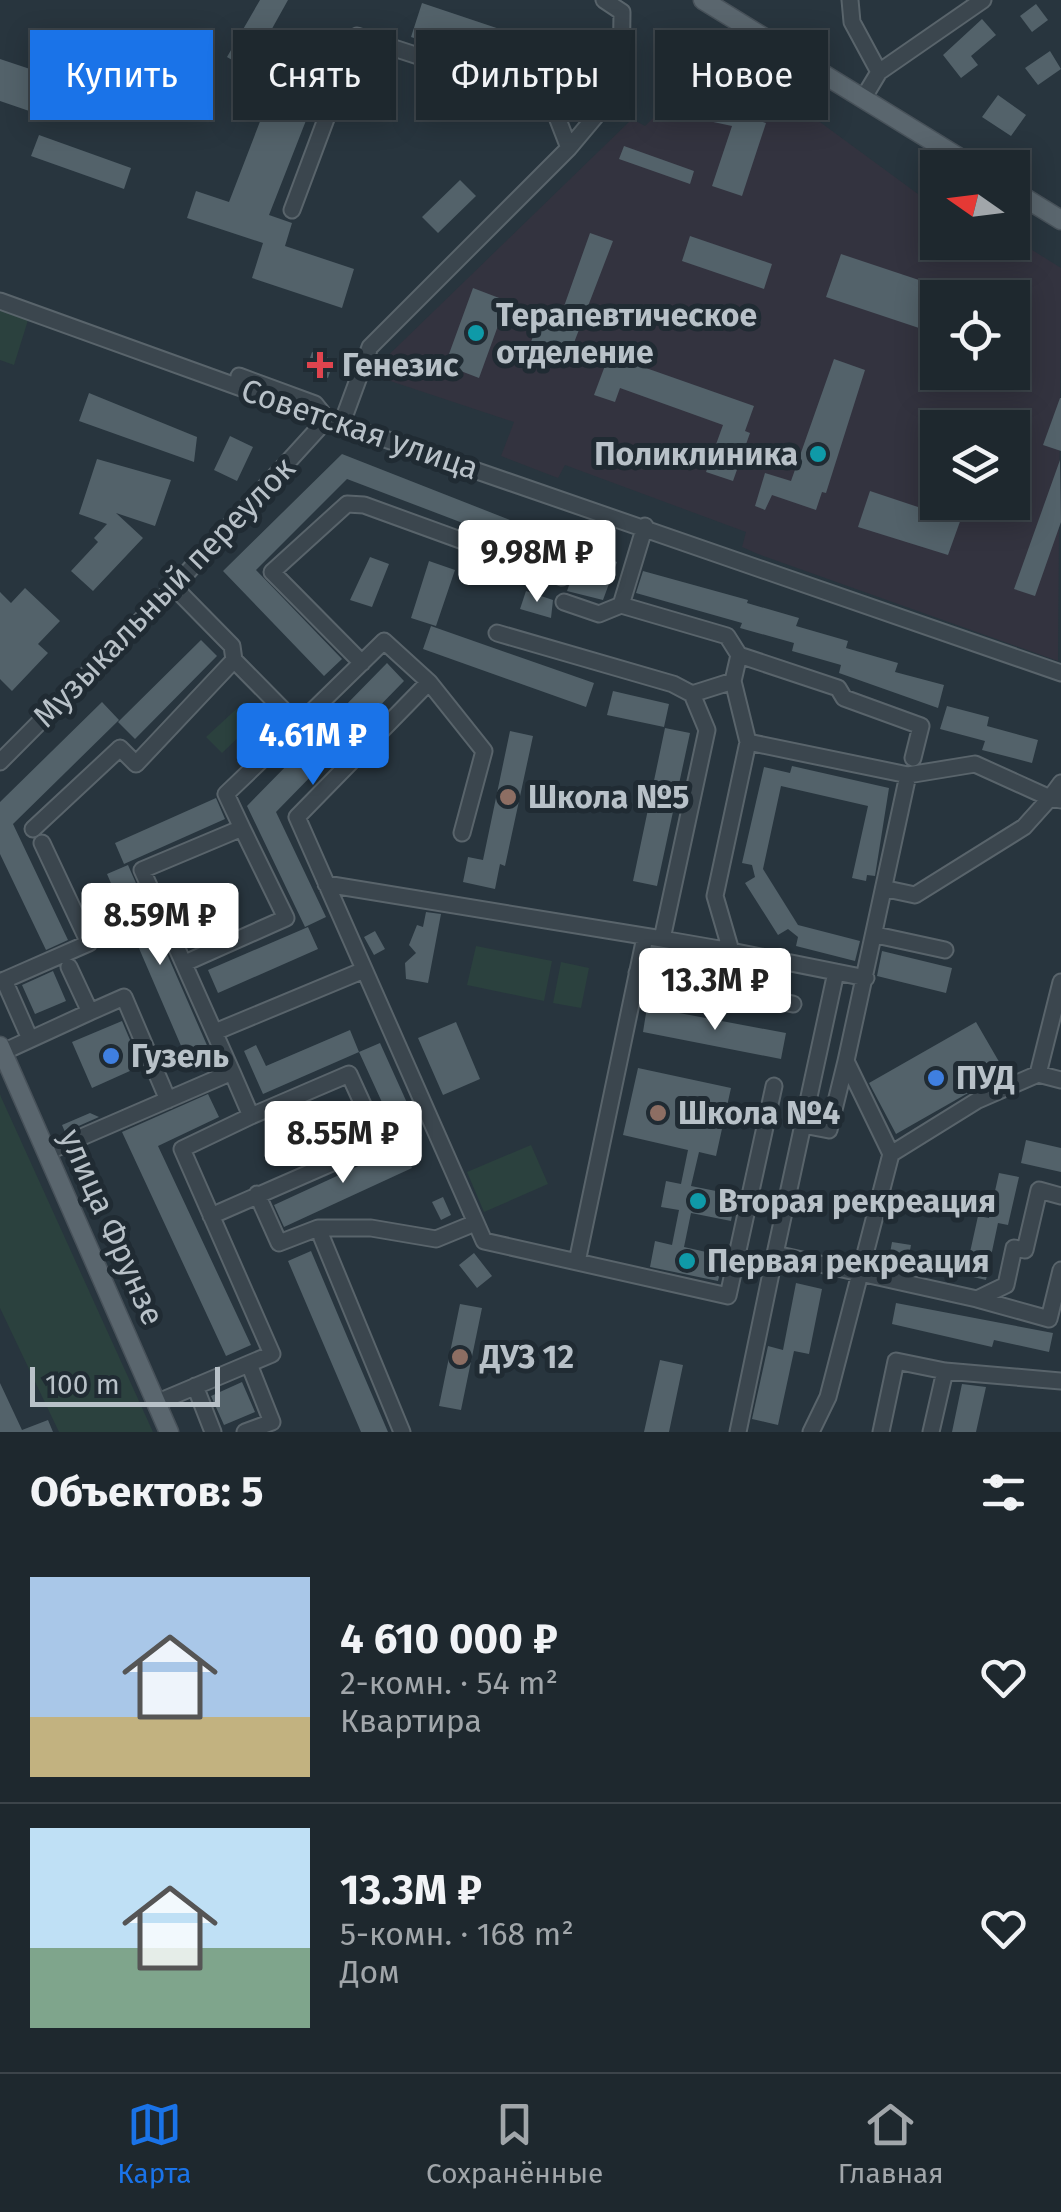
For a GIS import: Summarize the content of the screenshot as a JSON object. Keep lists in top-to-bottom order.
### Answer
{
  "streets": {
    "main road": ["улица Фрунзе"],
    "street": ["Советская улица", "Музыкальный переулок"]
  },
  "crossings": [
    ["Советская улица", "Музыкальный переулок"]
  ],
  "places": {
    "other": [
      "Терапевтическое отделение",
      "Поликлиника",
      "Школа №5",
      "Гузель",
      "ПУД",
      "Школа №4",
      "Вторая рекреация",
      "Первая рекреация",
      "ДУЗ 12"
    ],
    "health": ["Генезис"]
  },
  "scale_bar": "100 m",
  "north": "left",
  "page": {
    "chip": [
      "Купить",
      "Снять",
      "Фильтры",
      "Новое"
    ],
    "price": [
      "9.98M ₽",
      "4.61M ₽",
      "8.59M ₽",
      "13.3M ₽",
      "8.55M ₽"
    ],
    "scale": "100 m",
    "heading": "Объектов: 5",
    "list": [
      {
        "name": "4 610 000 ₽",
        "note": "2-комн. · 54 m² · Квартира"
      },
      {
        "name": "13.3M ₽",
        "note": "5-комн. · 168 m² · Дом"
      }
    ],
    "tabs": ["Карта", "Сохранённые", "Главная"]
  }
}
